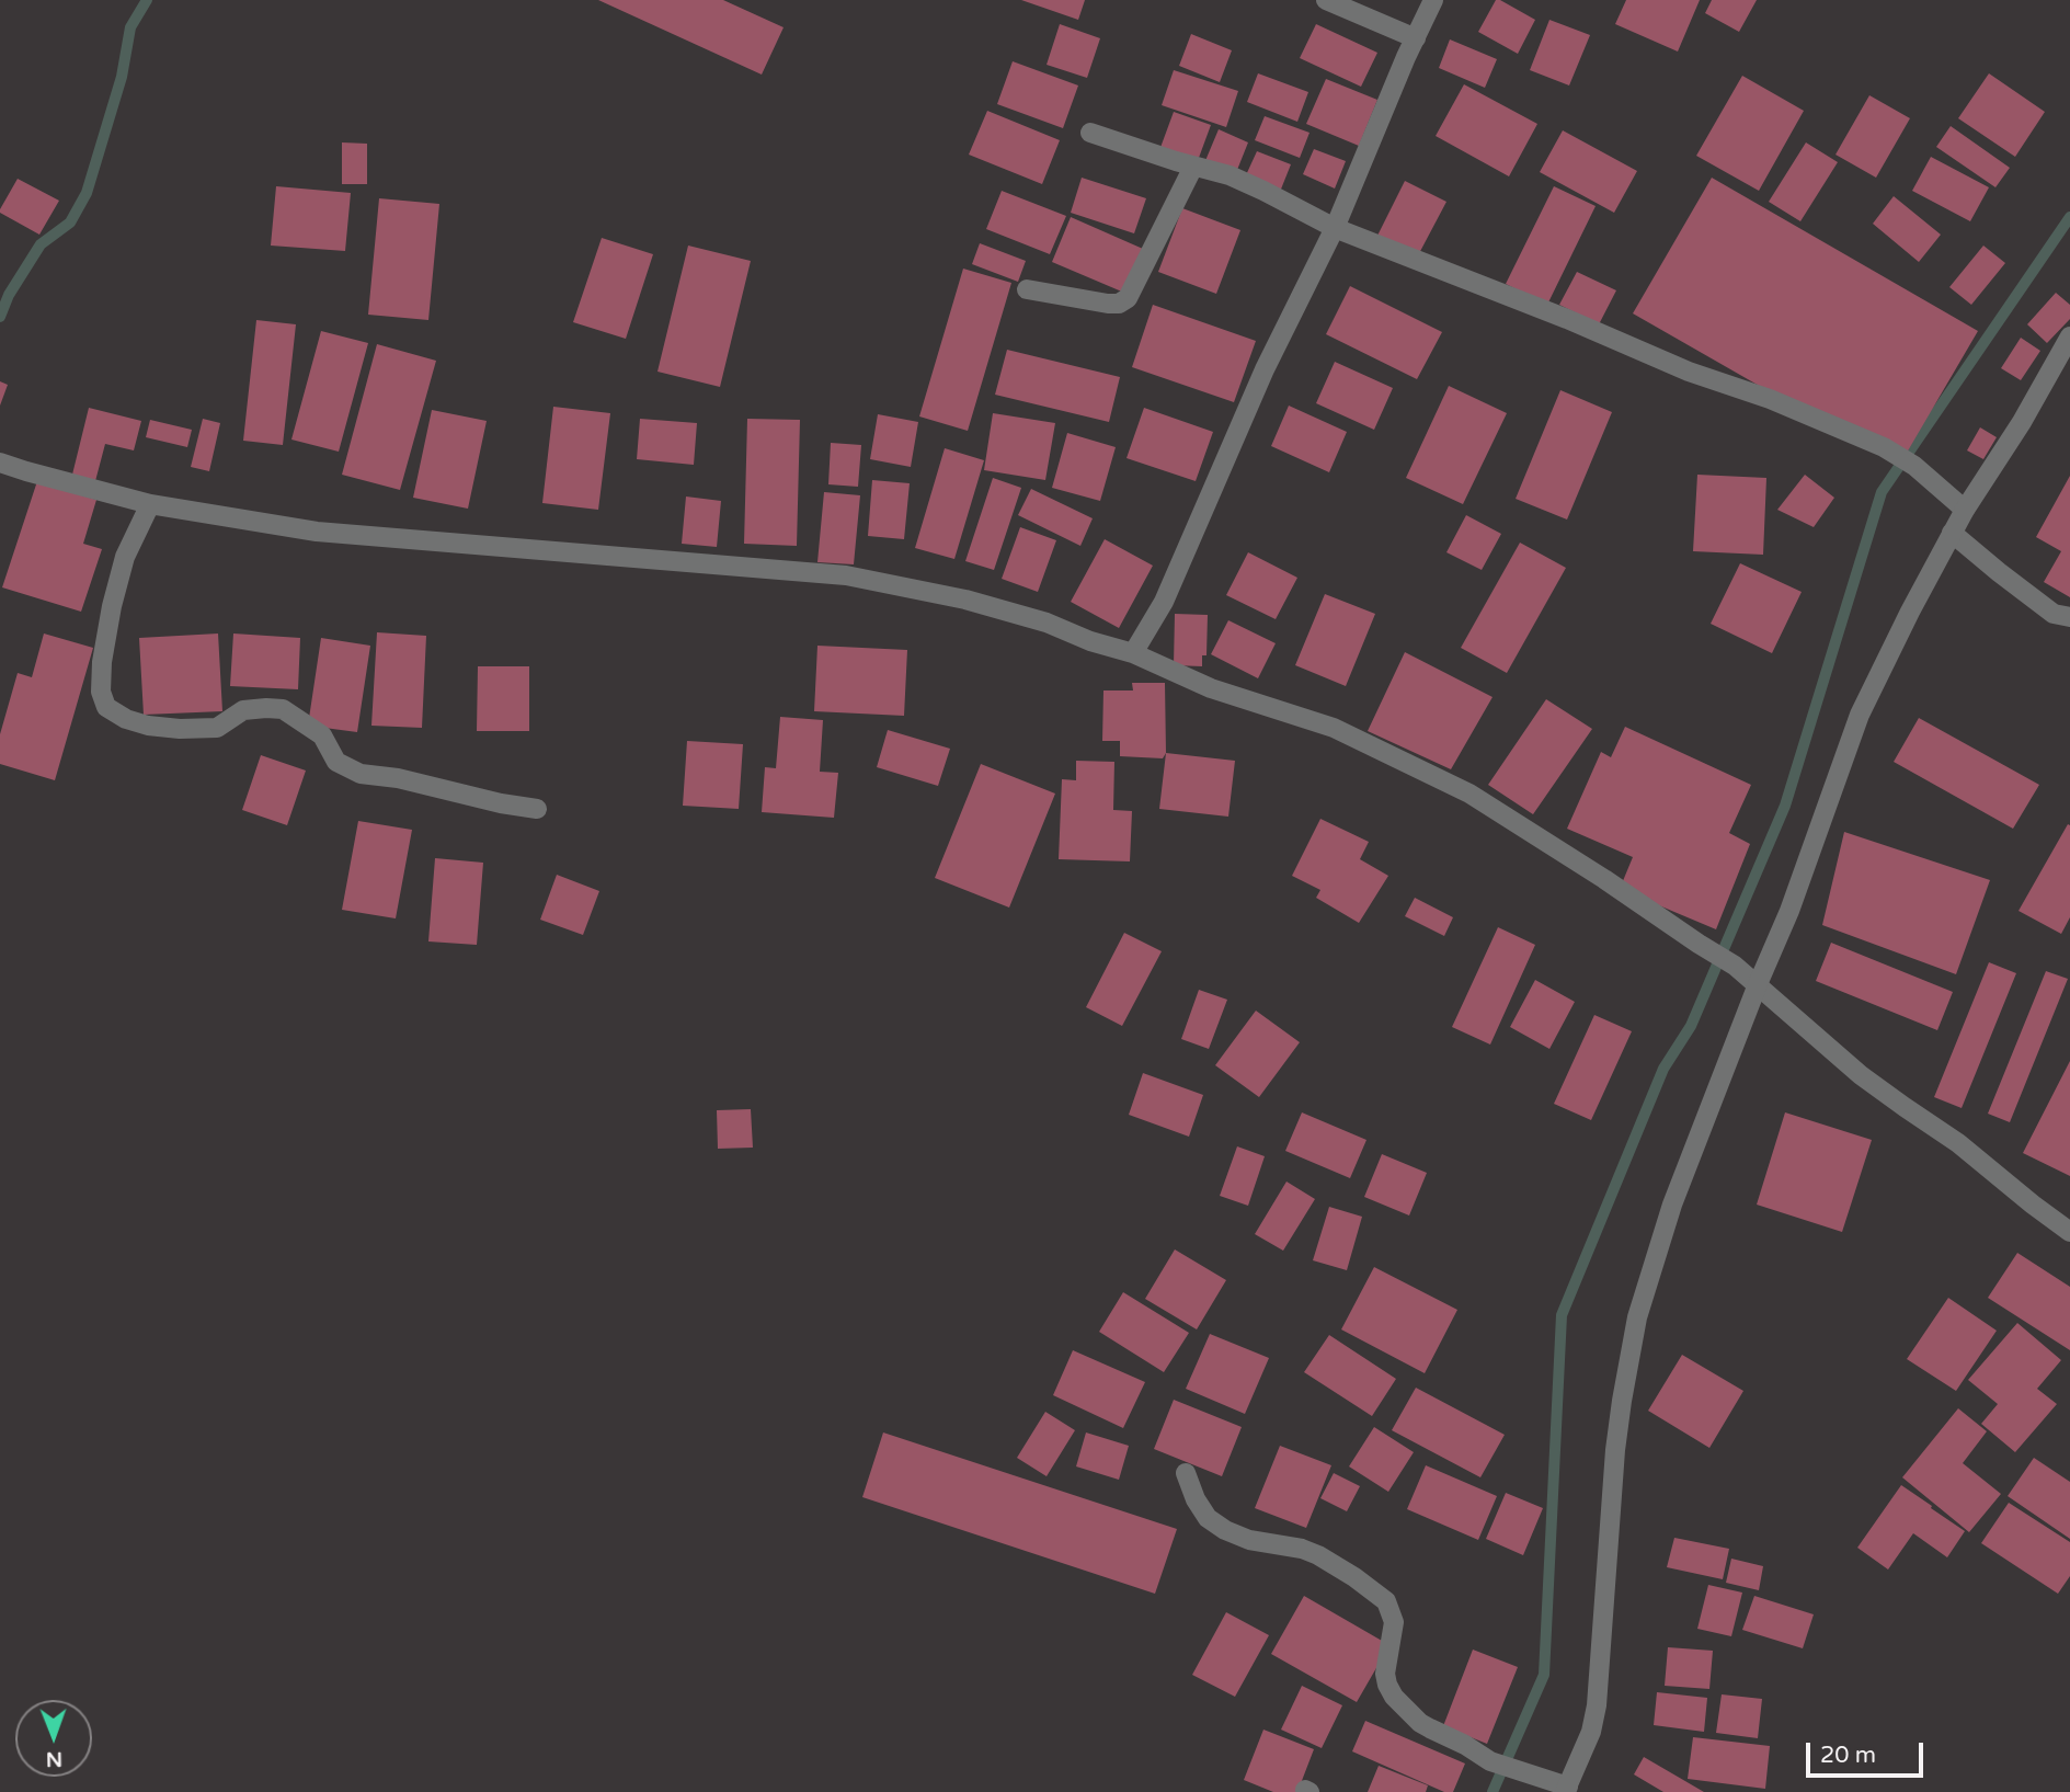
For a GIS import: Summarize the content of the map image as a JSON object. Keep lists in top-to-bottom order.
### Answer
{
  "scale_bar": "20 m",
  "north": "bottom"
}
